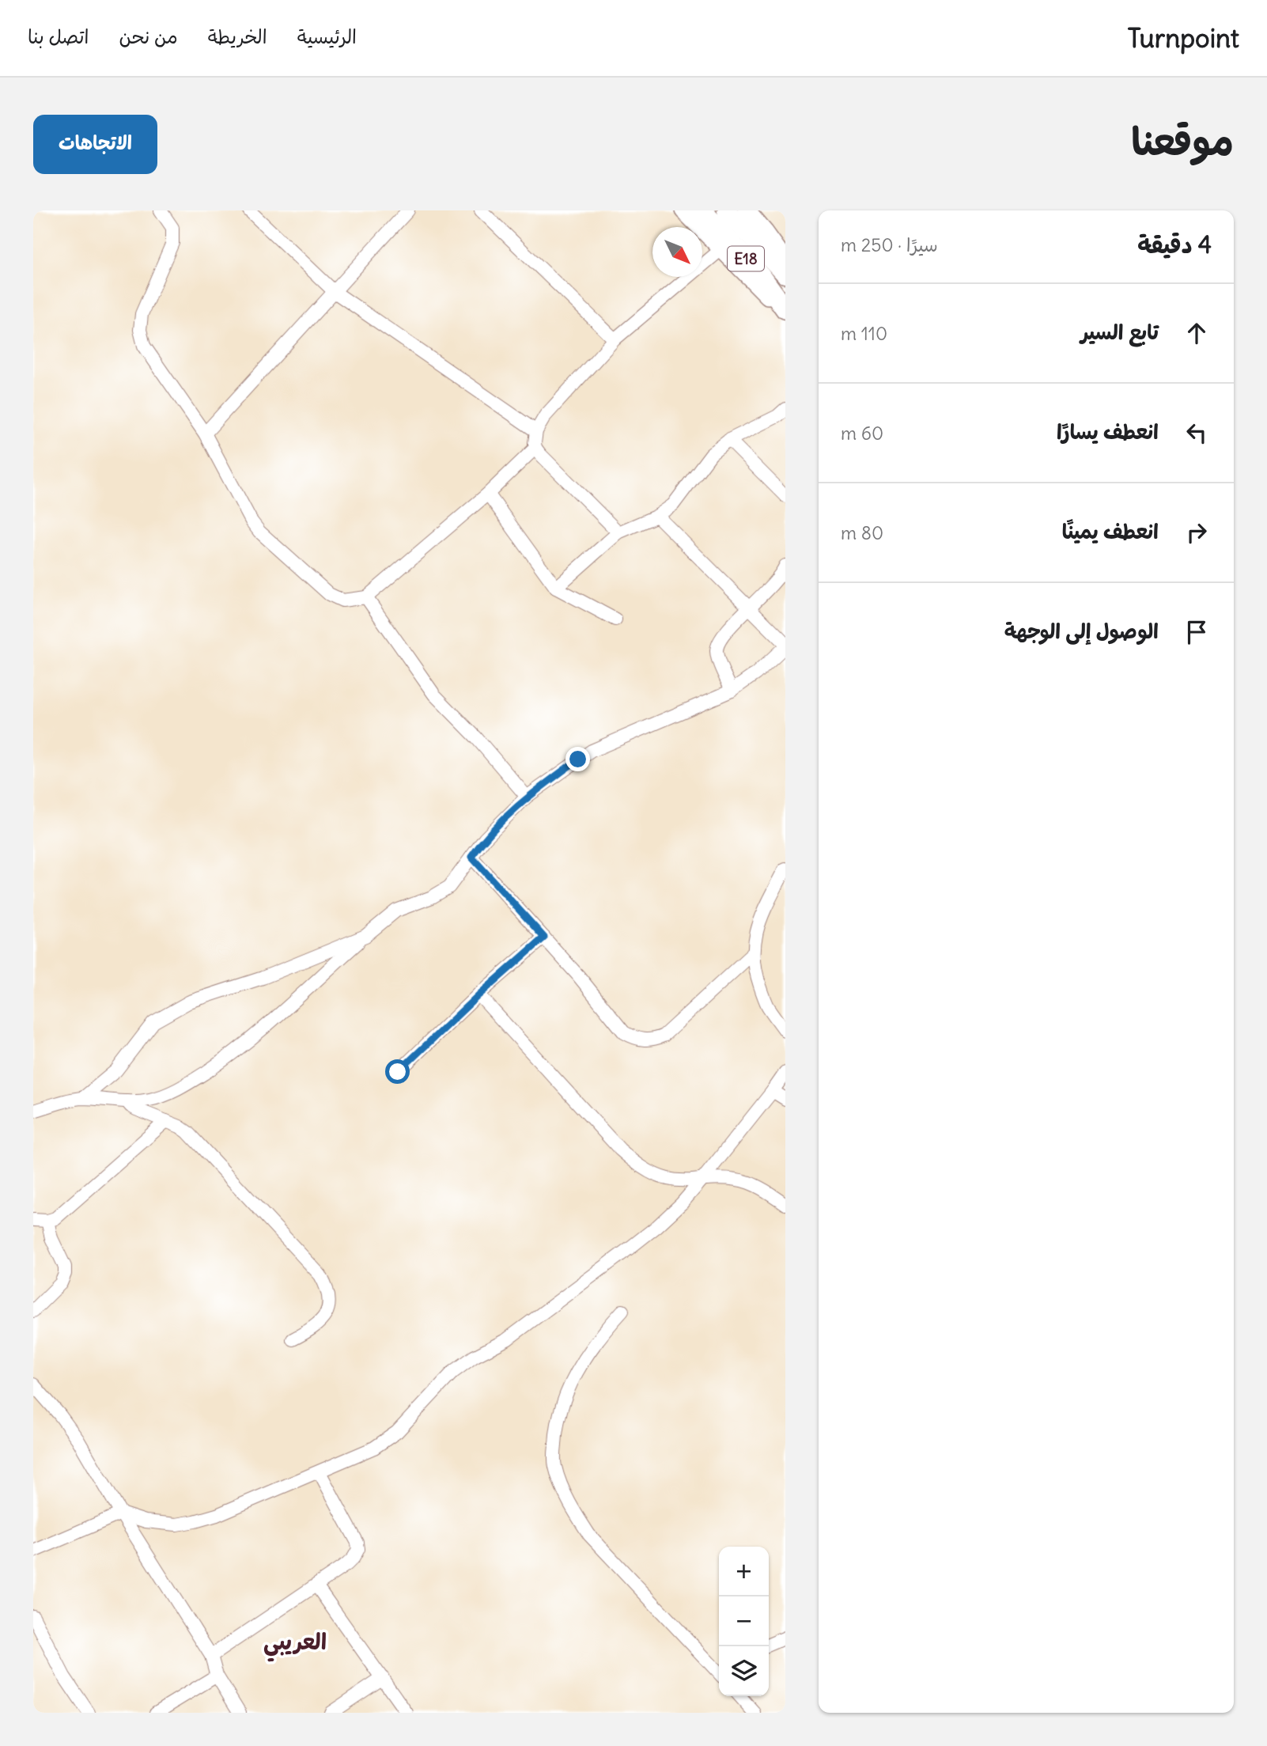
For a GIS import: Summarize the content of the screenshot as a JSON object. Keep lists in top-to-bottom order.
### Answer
{
  "streets": {
    "highway": ["E18"]
  },
  "districts": ["العريبي"],
  "north": "bottom right",
  "page": {
    "header": "Turnpoint",
    "nav": [
      "الرئيسية",
      "الخريطة",
      "من نحن",
      "اتصل بنا"
    ],
    "title": "موقعنا",
    "buttons": "الاتجاهات",
    "heading": ["4 دقيقة", "سيرًا · 250 m"],
    "list": [
      ["تابع السير", "110 m"],
      ["انعطف يسارًا", "60 m"],
      ["انعطف يمينًا", "80 m"],
      "الوصول إلى الوجهة"
    ],
    "map_buttons": ["+", "−"]
  }
}
